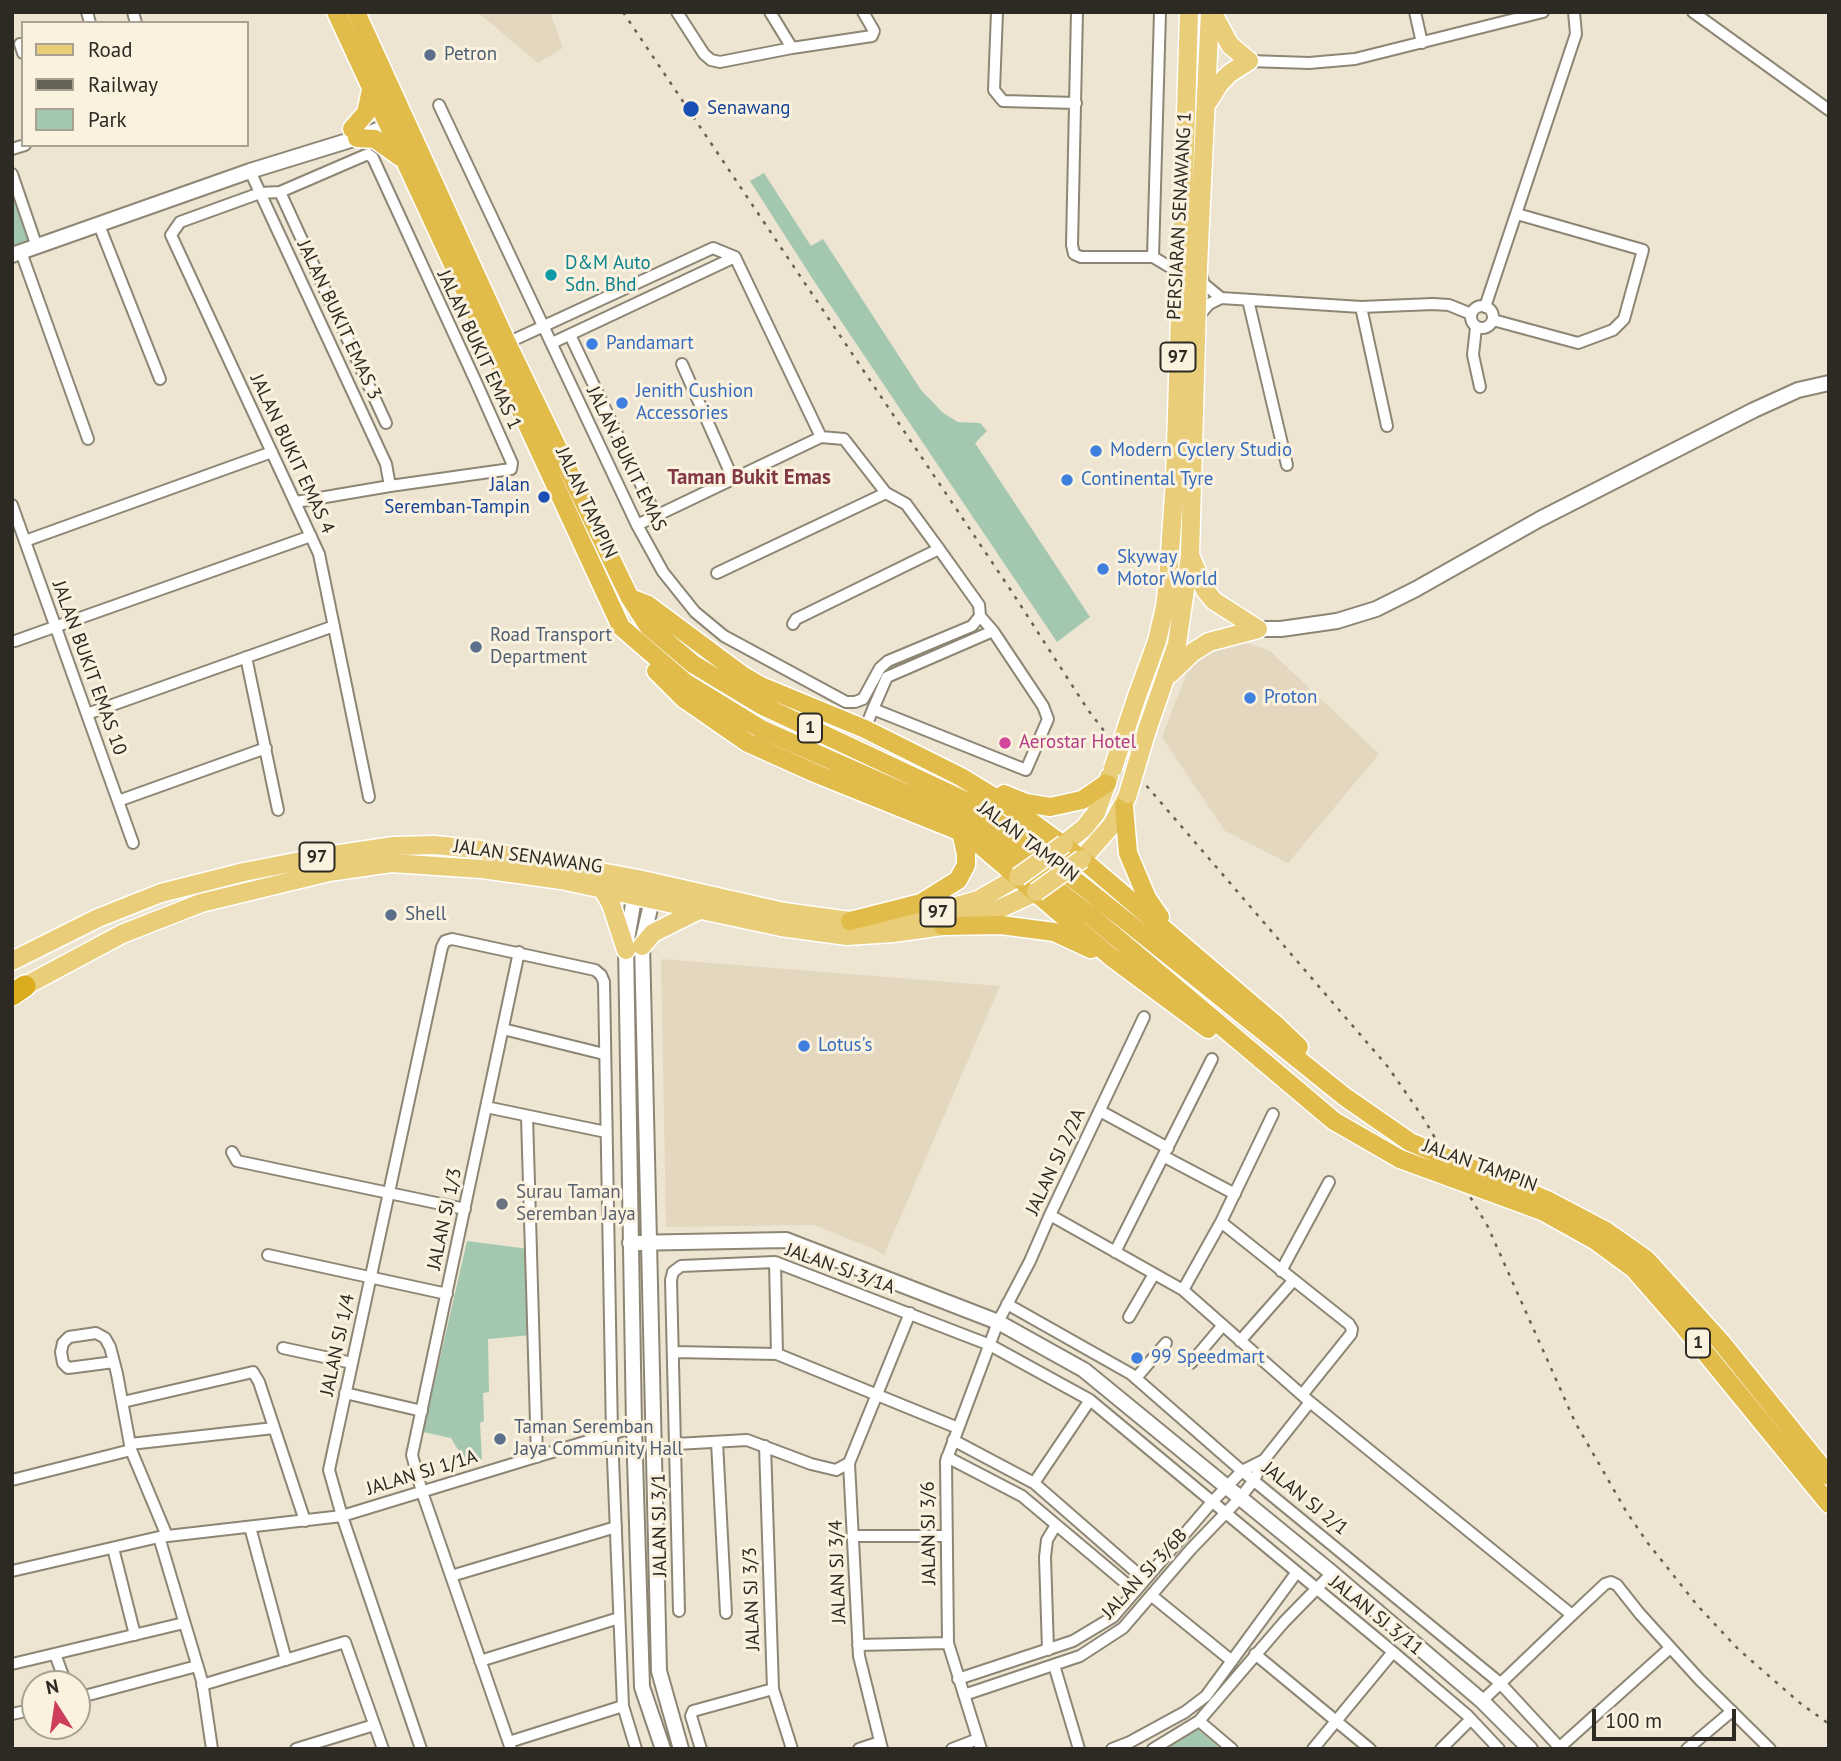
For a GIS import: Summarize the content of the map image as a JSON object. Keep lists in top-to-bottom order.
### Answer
{
  "streets": {
    "highway": ["JALAN TAMPIN", "1"],
    "main road": ["PERSIARAN SENAWANG 1", "97", "JALAN SENAWANG"],
    "street": [
      "JALAN BUKIT EMAS 3",
      "JALAN BUKIT EMAS 1",
      "JALAN BUKIT EMAS 4",
      "JALAN BUKIT EMAS",
      "JALAN BUKIT EMAS 10",
      "JALAN SJ 2/2A",
      "JALAN SJ 1/3",
      "JALAN SJ 3/1A",
      "JALAN SJ 1/4",
      "JALAN SJ 1/1A",
      "JALAN SJ 2/1",
      "JALAN SJ 3/1",
      "JALAN SJ 3/6",
      "JALAN SJ 3/4",
      "JALAN SJ 3/6B",
      "JALAN SJ 3/3",
      "JALAN SJ 3/11"
    ]
  },
  "crossings": [
    ["PERSIARAN SENAWANG 1", "97"],
    ["JALAN BUKIT EMAS 3", "JALAN BUKIT EMAS 1"],
    ["JALAN BUKIT EMAS 3", "JALAN BUKIT EMAS 4"],
    ["JALAN BUKIT EMAS 1", "JALAN BUKIT EMAS 4"],
    ["97", "JALAN SENAWANG"],
    ["JALAN SJ 2/2A", "JALAN SJ 2/1"],
    ["JALAN SJ 2/2A", "JALAN SJ 3/6"],
    ["JALAN SJ 1/3", "JALAN SJ 1/4"],
    ["JALAN SJ 1/3", "JALAN SJ 1/1A"],
    ["JALAN SJ 3/1A", "JALAN SJ 3/1"],
    ["JALAN SJ 3/1A", "JALAN SJ 3/6"],
    ["JALAN SJ 3/1A", "JALAN SJ 3/4"],
    ["JALAN SJ 3/1A", "JALAN SJ 3/11"],
    ["JALAN SJ 1/4", "JALAN SJ 1/1A"],
    ["JALAN SJ 2/1", "JALAN SJ 3/6B"],
    ["JALAN SJ 3/6", "JALAN SJ 3/6B"],
    ["JALAN SJ 3/6B", "JALAN SJ 3/11"]
  ],
  "districts": ["Taman Bukit Emas"],
  "places": [
    "Petron",
    "Senawang",
    "D&M Auto Sdn. Bhd",
    "Pandamart",
    "Jenith Cushion Accessories",
    "Modern Cyclery Studio",
    "Continental Tyre",
    "Jalan Seremban-Tampin",
    "Skyway Motor World",
    "Road Transport Department",
    "Proton",
    "Aerostar Hotel",
    "Shell",
    "Lotus's",
    "Surau Taman Seremban Jaya",
    "99 Speedmart",
    "Taman Seremban Jaya Community Hall"
  ],
  "legend": ["Road", "Railway", "Park"],
  "scale_bar": "100 m",
  "north": "top"
}
